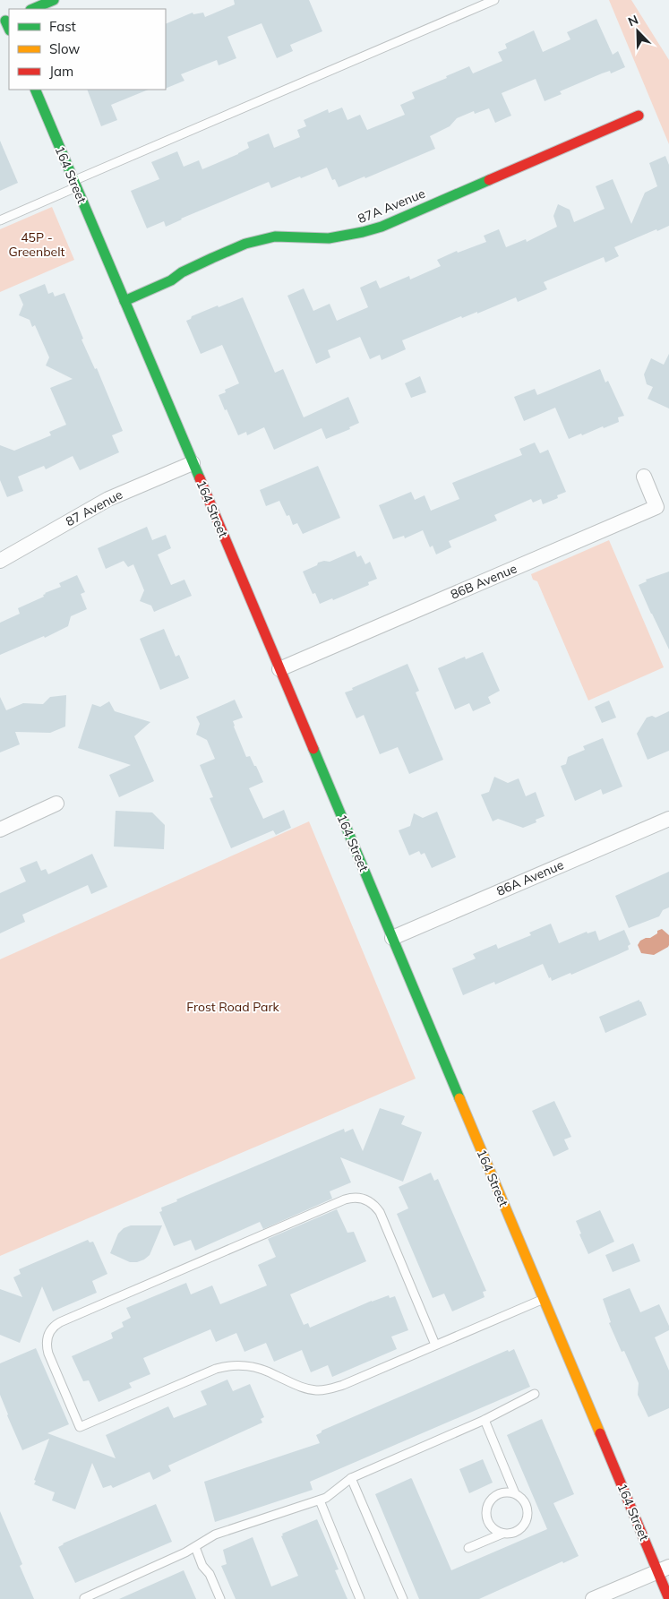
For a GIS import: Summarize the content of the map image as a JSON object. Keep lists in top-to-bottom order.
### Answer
{
  "streets": {
    "street": [
      "164 Street",
      "87A Avenue",
      "87 Avenue",
      "86B Avenue",
      "86A Avenue"
    ]
  },
  "crossings": [
    ["164 Street", "87A Avenue"],
    ["164 Street", "87 Avenue"],
    ["164 Street", "86B Avenue"],
    ["164 Street", "86A Avenue"]
  ],
  "parks": ["45P - Greenbelt", "Frost Road Park"],
  "legend": ["Fast", "Slow", "Jam"],
  "north": "top left"
}
